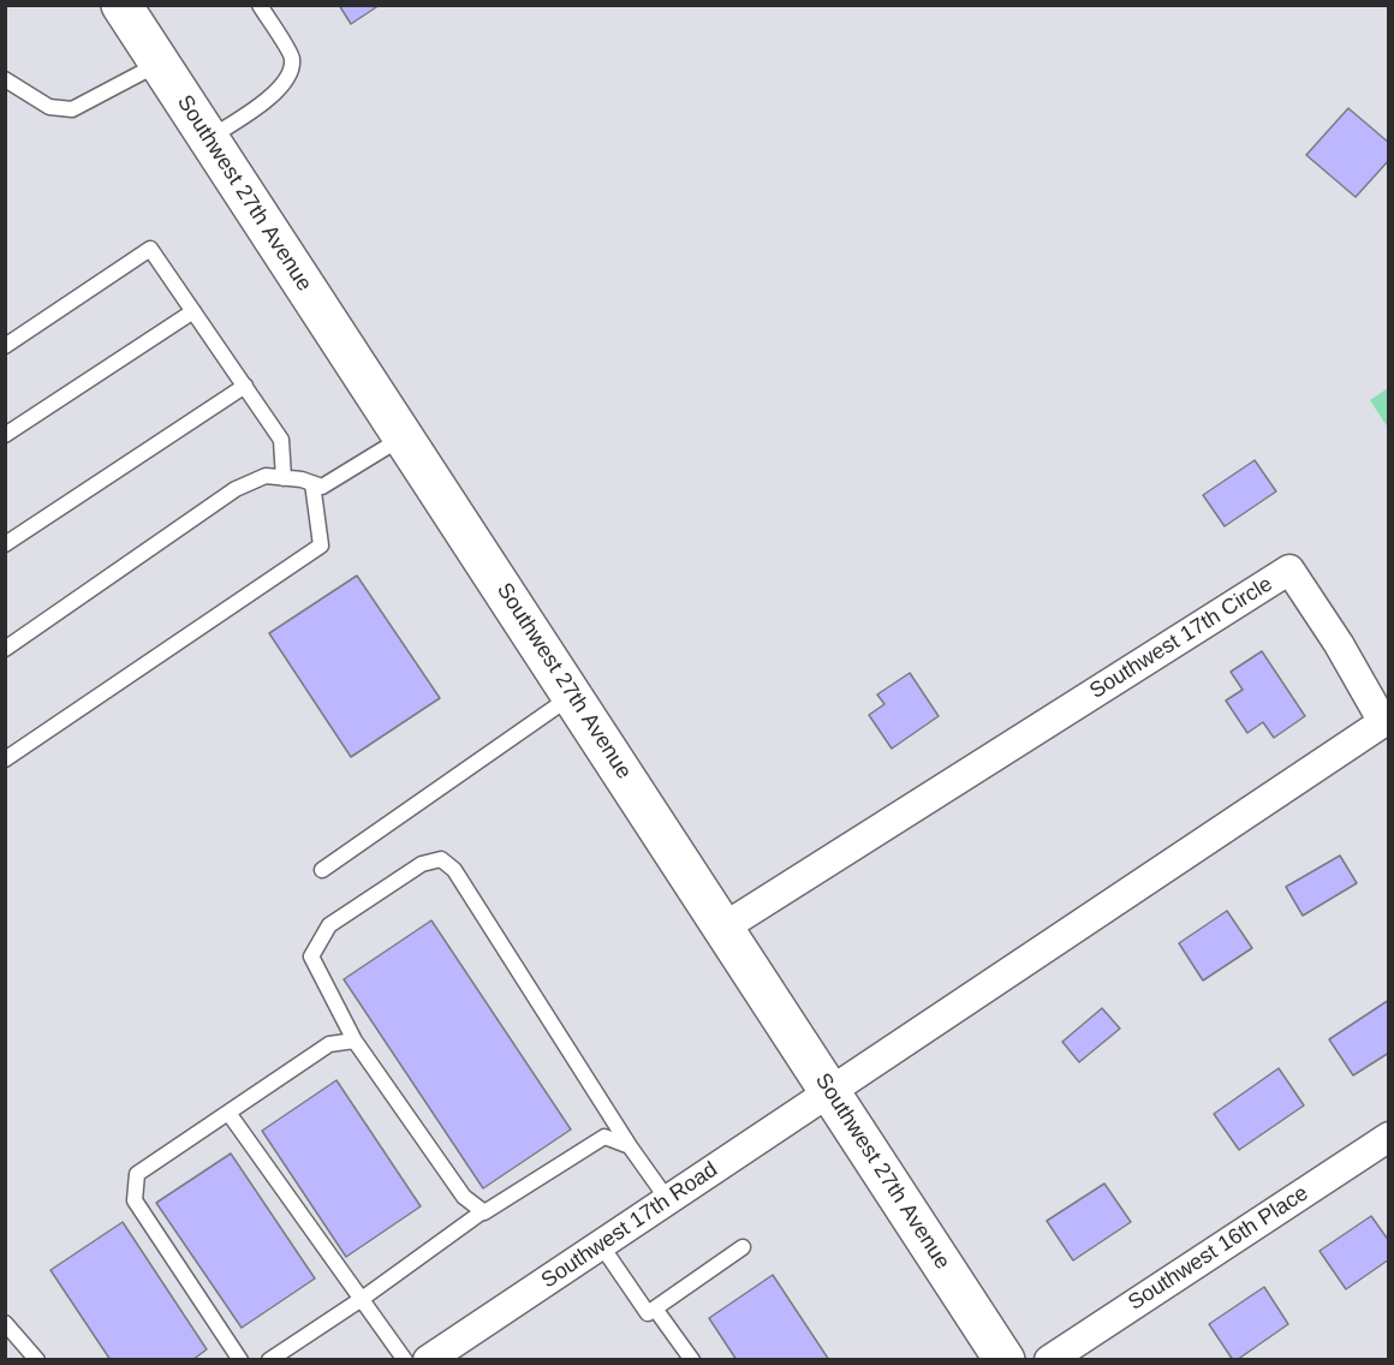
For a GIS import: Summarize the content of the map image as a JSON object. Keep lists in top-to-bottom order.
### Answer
{
  "streets": {
    "main road": ["Southwest 27th Avenue"],
    "street": ["Southwest 17th Circle", "Southwest 17th Road", "Southwest 16th Place"]
  },
  "crossings": [
    ["Southwest 27th Avenue", "Southwest 17th Circle"],
    ["Southwest 27th Avenue", "Southwest 17th Road"],
    ["Southwest 17th Circle", "Southwest 17th Road"]
  ]
}
